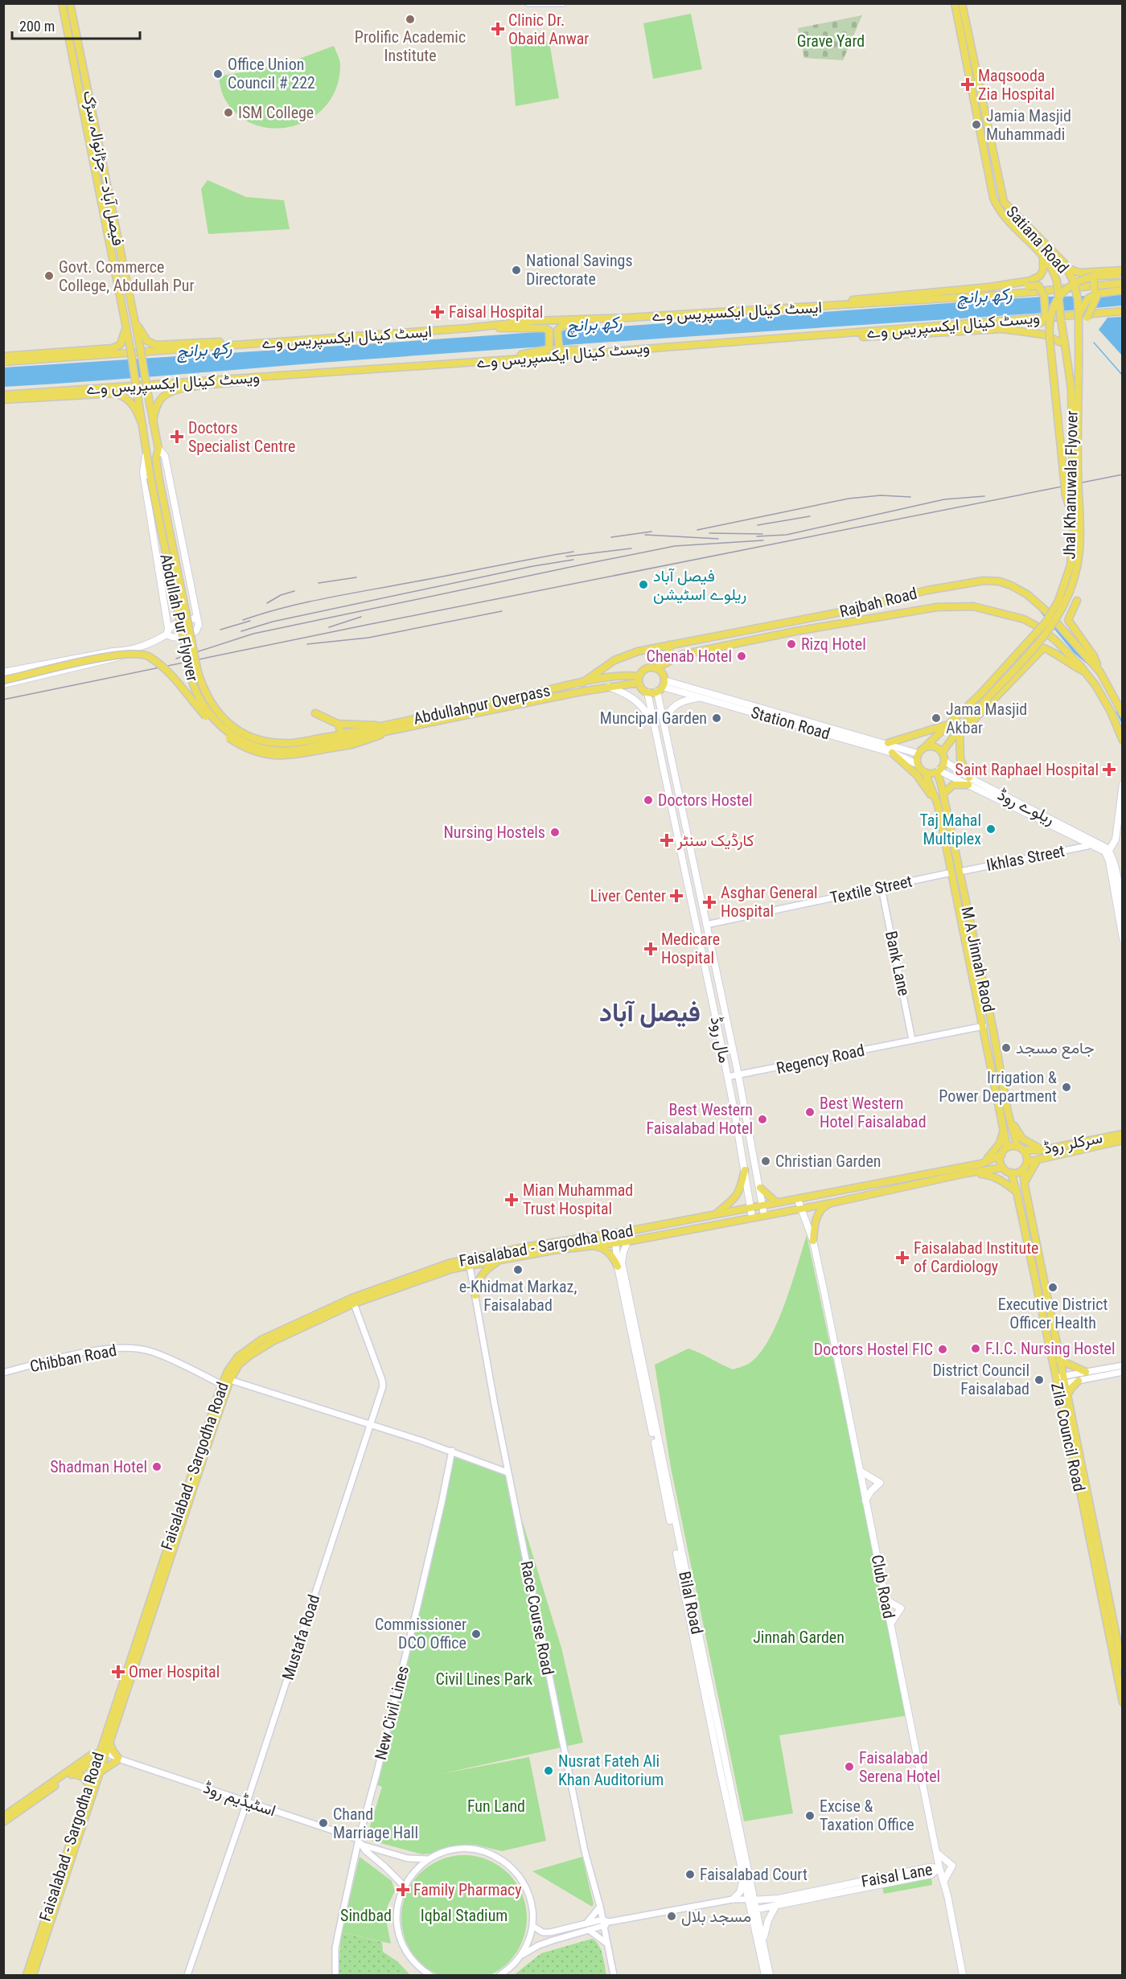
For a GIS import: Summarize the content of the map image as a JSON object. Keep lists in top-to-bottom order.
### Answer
{
  "streets": {
    "main road": [
      "فیصل آباد– جڑانوالہ سڑک",
      "Satiana Road",
      "ایسٹ کینال ایکسپریس وے",
      "ویسٹ کینال ایکسپریس وے",
      "Jhal Khanuwala Flyover",
      "Rajbah Road",
      "Abdullah Pur Flyover",
      "Abdullahpur Overpass",
      "Station Road",
      "ریلوے روڈ",
      "M A Jinnah Raod",
      "مال روڈ",
      "سرکلر روڈ",
      "Faisalabad - Sargodha Road",
      "Zila Council Road",
      "Club Road",
      "Bilal Road",
      "Faisal Lane"
    ],
    "street": [
      "Ikhlas Street",
      "Textile Street",
      "Bank Lane",
      "Regency Road",
      "Chibban Road",
      "Race Course Road",
      "Mustafa Road",
      "New Civil Lines",
      "اسٹیڈیم روڈ"
    ]
  },
  "crossings": [
    ["فیصل آباد– جڑانوالہ سڑک", "Abdullah Pur Flyover"],
    ["Satiana Road", "Jhal Khanuwala Flyover"],
    ["Jhal Khanuwala Flyover", "Station Road"],
    ["Jhal Khanuwala Flyover", "ریلوے روڈ"],
    ["Jhal Khanuwala Flyover", "M A Jinnah Raod"],
    ["Rajbah Road", "Abdullahpur Overpass"],
    ["Rajbah Road", "Station Road"],
    ["Rajbah Road", "مال روڈ"],
    ["Abdullah Pur Flyover", "Abdullahpur Overpass"],
    ["Abdullahpur Overpass", "Station Road"],
    ["Abdullahpur Overpass", "مال روڈ"],
    ["Station Road", "ریلوے روڈ"],
    ["Station Road", "M A Jinnah Raod"],
    ["Station Road", "مال روڈ"],
    ["ریلوے روڈ", "Ikhlas Street"],
    ["ریلوے روڈ", "M A Jinnah Raod"],
    ["Ikhlas Street", "M A Jinnah Raod"],
    ["Textile Street", "M A Jinnah Raod"],
    ["Textile Street", "Bank Lane"],
    ["Textile Street", "مال روڈ"],
    ["M A Jinnah Raod", "Regency Road"],
    ["M A Jinnah Raod", "سرکلر روڈ"],
    ["M A Jinnah Raod", "Faisalabad - Sargodha Road"],
    ["M A Jinnah Raod", "Zila Council Road"],
    ["Bank Lane", "Regency Road"],
    ["مال روڈ", "Regency Road"],
    ["مال روڈ", "Faisalabad - Sargodha Road"],
    ["سرکلر روڈ", "Faisalabad - Sargodha Road"],
    ["سرکلر روڈ", "Zila Council Road"],
    ["Faisalabad - Sargodha Road", "Chibban Road"],
    ["Faisalabad - Sargodha Road", "Zila Council Road"],
    ["Faisalabad - Sargodha Road", "Club Road"],
    ["Faisalabad - Sargodha Road", "Bilal Road"],
    ["Faisalabad - Sargodha Road", "Race Course Road"],
    ["Faisalabad - Sargodha Road", "Mustafa Road"],
    ["Faisalabad - Sargodha Road", "اسٹیڈیم روڈ"],
    ["Club Road", "Faisal Lane"],
    ["Bilal Road", "Faisal Lane"],
    ["Mustafa Road", "اسٹیڈیم روڈ"],
    ["New Civil Lines", "اسٹیڈیم روڈ"]
  ],
  "districts": ["فیصل آباد"],
  "water": ["رکھ برانچ"],
  "parks": [
    "Grave Yard",
    "Jinnah Garden",
    "Civil Lines Park",
    "Fun Land",
    "Sindbad",
    "Iqbal Stadium"
  ],
  "places": {
    "other": [
      "Prolific Academic Institute",
      "Office Union Council # 222",
      "ISM College",
      "Jamia Masjid Muhammadi",
      "National Savings Directorate",
      "Govt. Commerce College, Abdullah Pur",
      "فیصل آباد ریلوے اسٹیشن",
      "Rizq Hotel",
      "Chenab Hotel",
      "Muncipal Garden",
      "Jama Masjid Akbar",
      "Doctors Hostel",
      "Taj Mahal Multiplex",
      "Nursing Hostels",
      "جامع مسجد",
      "Irrigation & Power Department",
      "Best Western Hotel Faisalabad",
      "Best Western Faisalabad Hotel",
      "Christian Garden",
      "e-Khidmat Markaz, Faisalabad",
      "Executive District Officer Health",
      "F.I.C. Nursing Hostel",
      "Doctors Hostel FIC",
      "District Council Faisalabad",
      "Shadman Hotel",
      "Commissioner DCO Office",
      "Faisalabad Serena Hotel",
      "Nusrat Fateh Ali Khan Auditorium",
      "Excise & Taxation Office",
      "Chand Marriage Hall",
      "Faisalabad Court",
      "مسجد بلال"
    ],
    "health": [
      "Clinic Dr. Obaid Anwar",
      "Maqsooda Zia Hospital",
      "Faisal Hospital",
      "Doctors Specialist Centre",
      "Saint Raphael Hospital",
      "کارڈیک سنٹر",
      "Liver Center",
      "Asghar General Hospital",
      "Medicare Hospital",
      "Mian Muhammad Trust Hospital",
      "Faisalabad Institute of Cardiology",
      "Omer Hospital",
      "Family Pharmacy"
    ]
  },
  "scale_bar": "200 m"
}
